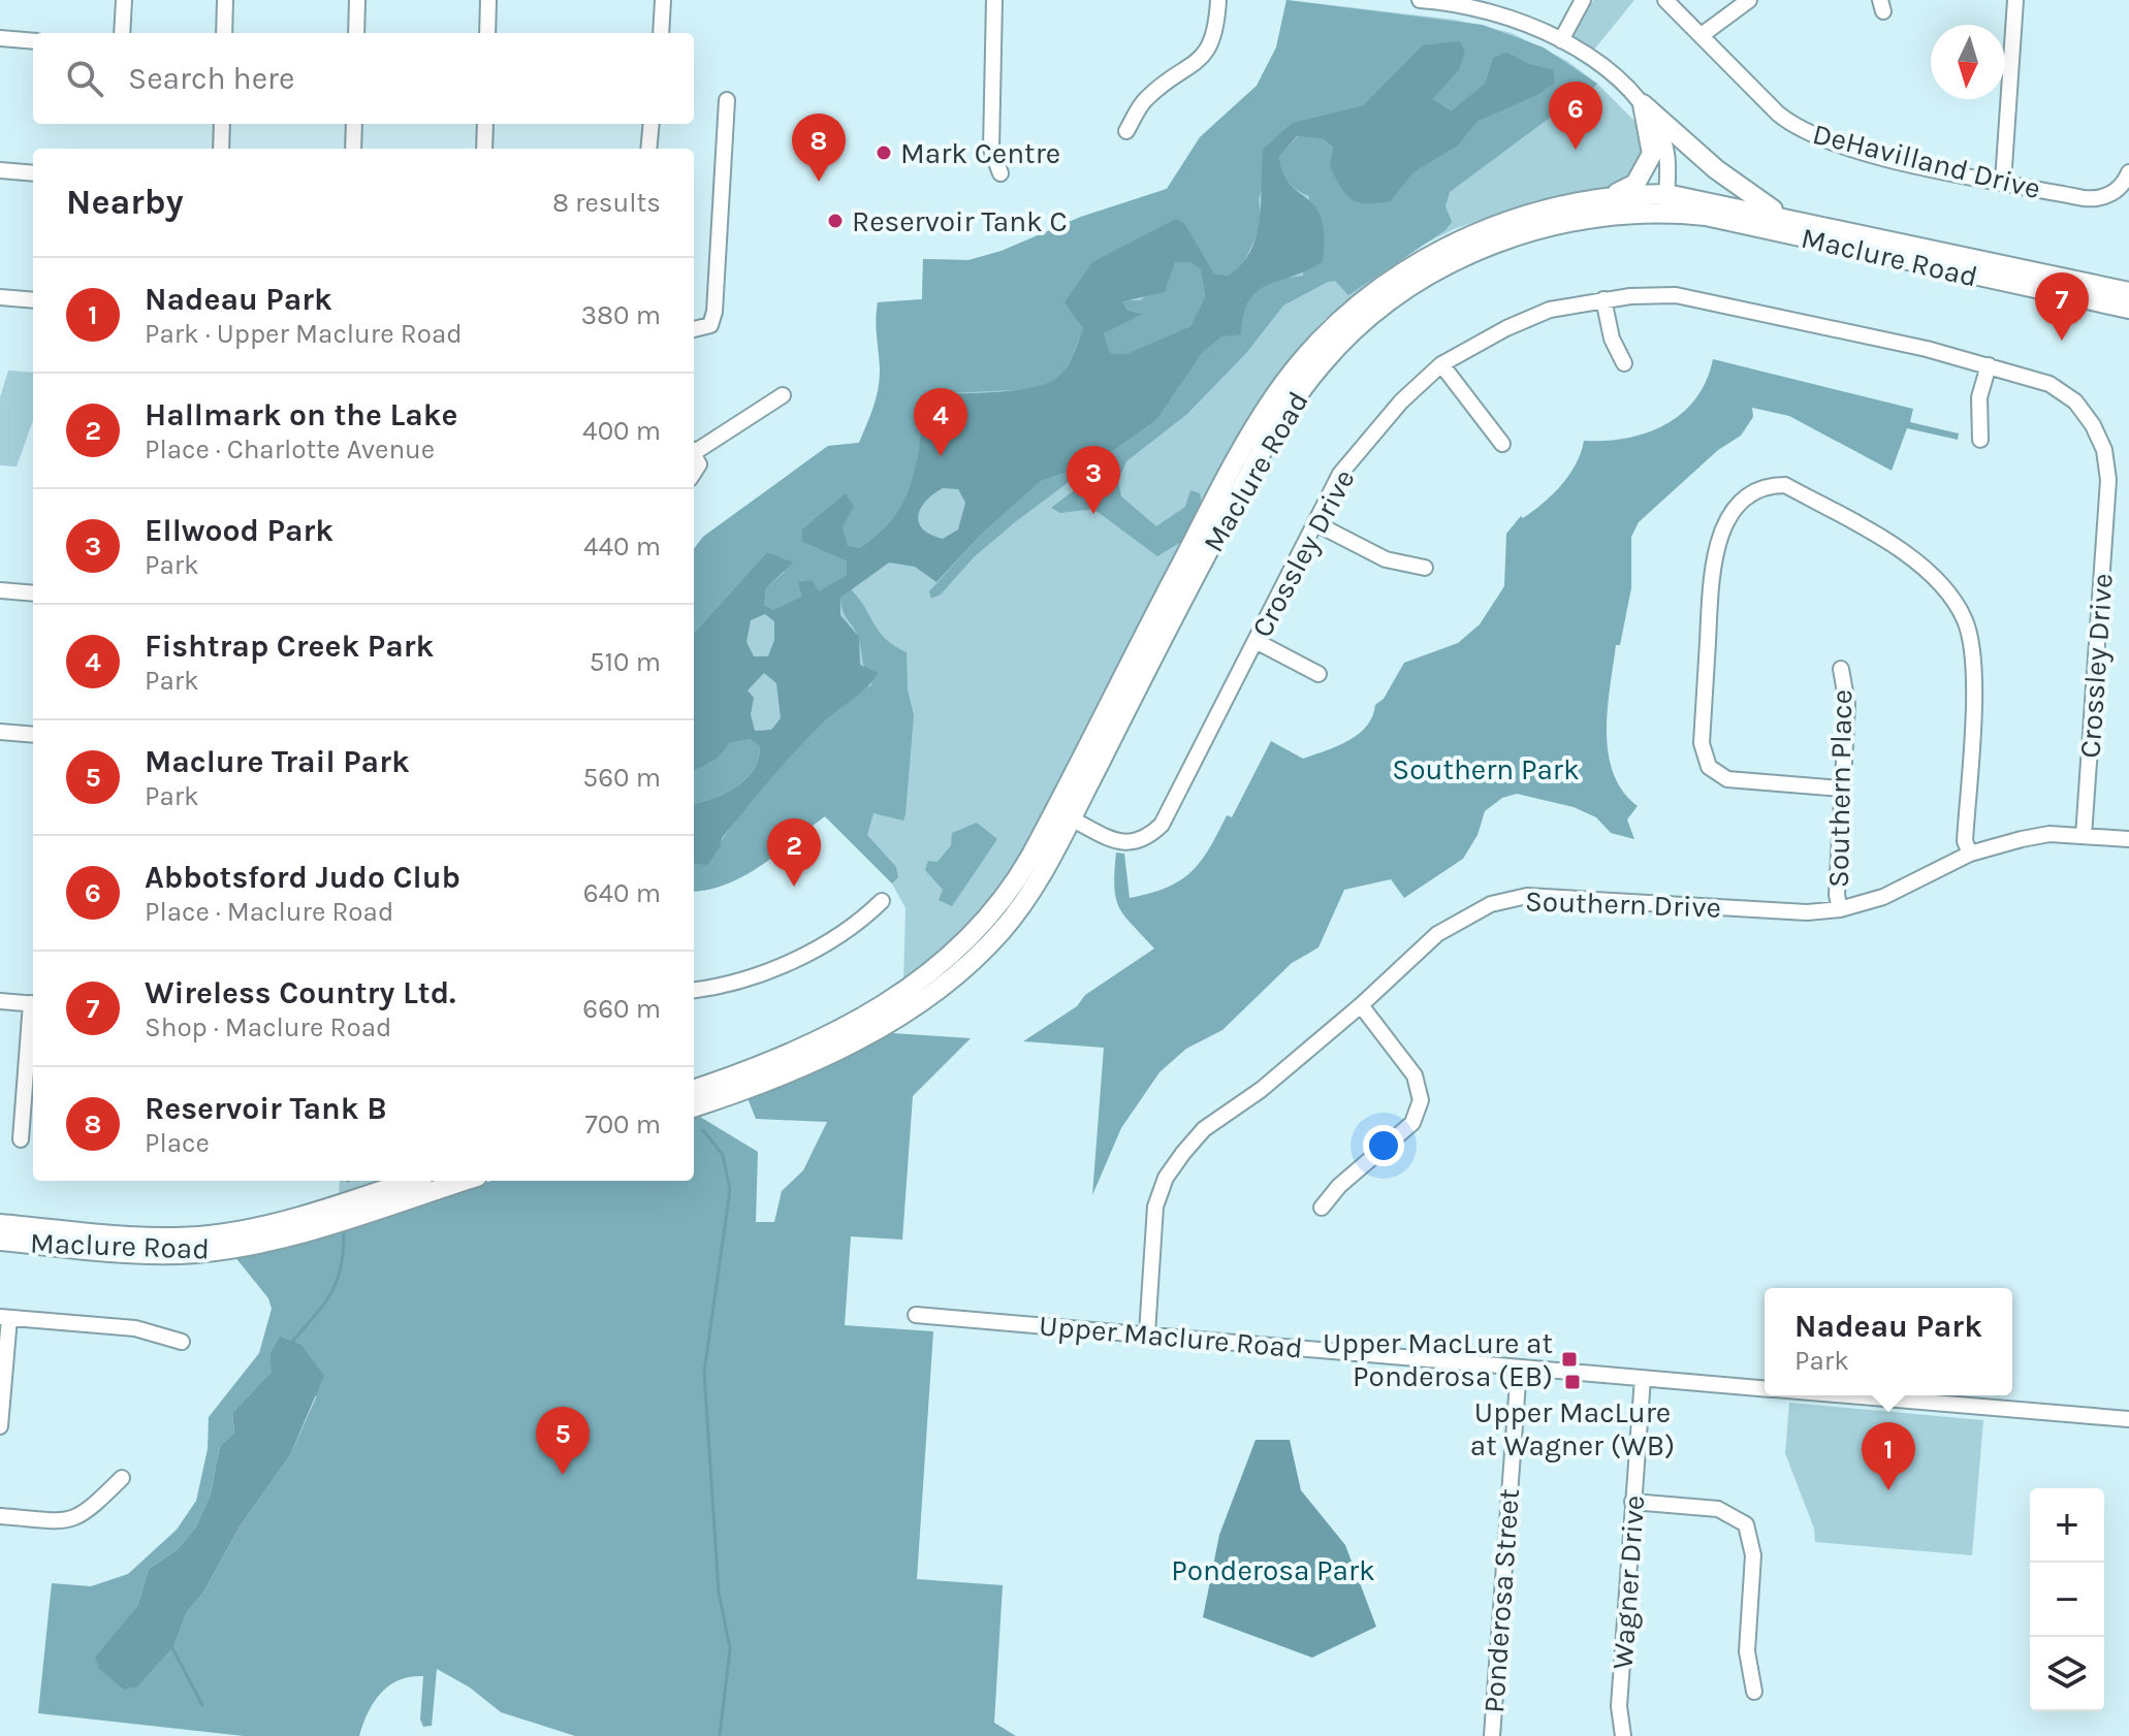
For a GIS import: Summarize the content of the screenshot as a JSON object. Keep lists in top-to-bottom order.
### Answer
{
  "streets": {
    "main road": ["Maclure Road"],
    "street": [
      "DeHavilland Drive",
      "Crossley Drive",
      "Southern Place",
      "Southern Drive",
      "Upper Maclure Road",
      "Wagner Drive",
      "Ponderosa Street"
    ]
  },
  "crossings": [
    ["Maclure Road", "Crossley Drive"],
    ["Crossley Drive", "Southern Drive"],
    ["Southern Place", "Southern Drive"],
    ["Southern Drive", "Upper Maclure Road"],
    ["Upper Maclure Road", "Wagner Drive"],
    ["Upper Maclure Road", "Ponderosa Street"]
  ],
  "parks": ["Southern Park", "Ponderosa Park"],
  "places": {
    "other": ["Mark Centre", "Reservoir Tank C"],
    "transit": ["Upper MacLure at Ponderosa (EB)", "Upper MacLure at Wagner (WB)"]
  },
  "north": "bottom",
  "page": {
    "search": "Search here",
    "pins": [
      "6",
      "8",
      "7",
      "4",
      "3",
      "2",
      "5",
      "1"
    ],
    "heading": ["Nearby", "8 results"],
    "list": [
      {
        "mark": "1",
        "name": "Nadeau Park",
        "note": "Park · Upper Maclure Road",
        "value": "380 m"
      },
      {
        "mark": "2",
        "name": "Hallmark on the Lake",
        "note": "Place · Charlotte Avenue",
        "value": "400 m"
      },
      {
        "mark": "3",
        "name": "Ellwood Park",
        "note": "Park",
        "value": "440 m"
      },
      {
        "mark": "4",
        "name": "Fishtrap Creek Park",
        "note": "Park",
        "value": "510 m"
      },
      {
        "mark": "5",
        "name": "Maclure Trail Park",
        "note": "Park",
        "value": "560 m"
      },
      {
        "mark": "6",
        "name": "Abbotsford Judo Club",
        "note": "Place · Maclure Road",
        "value": "640 m"
      },
      {
        "mark": "7",
        "name": "Wireless Country Ltd.",
        "note": "Shop · Maclure Road",
        "value": "660 m"
      },
      {
        "mark": "8",
        "name": "Reservoir Tank B",
        "note": "Place",
        "value": "700 m"
      }
    ],
    "popup": ["Nadeau Park", "Park"],
    "map_buttons": ["+", "−"]
  }
}
